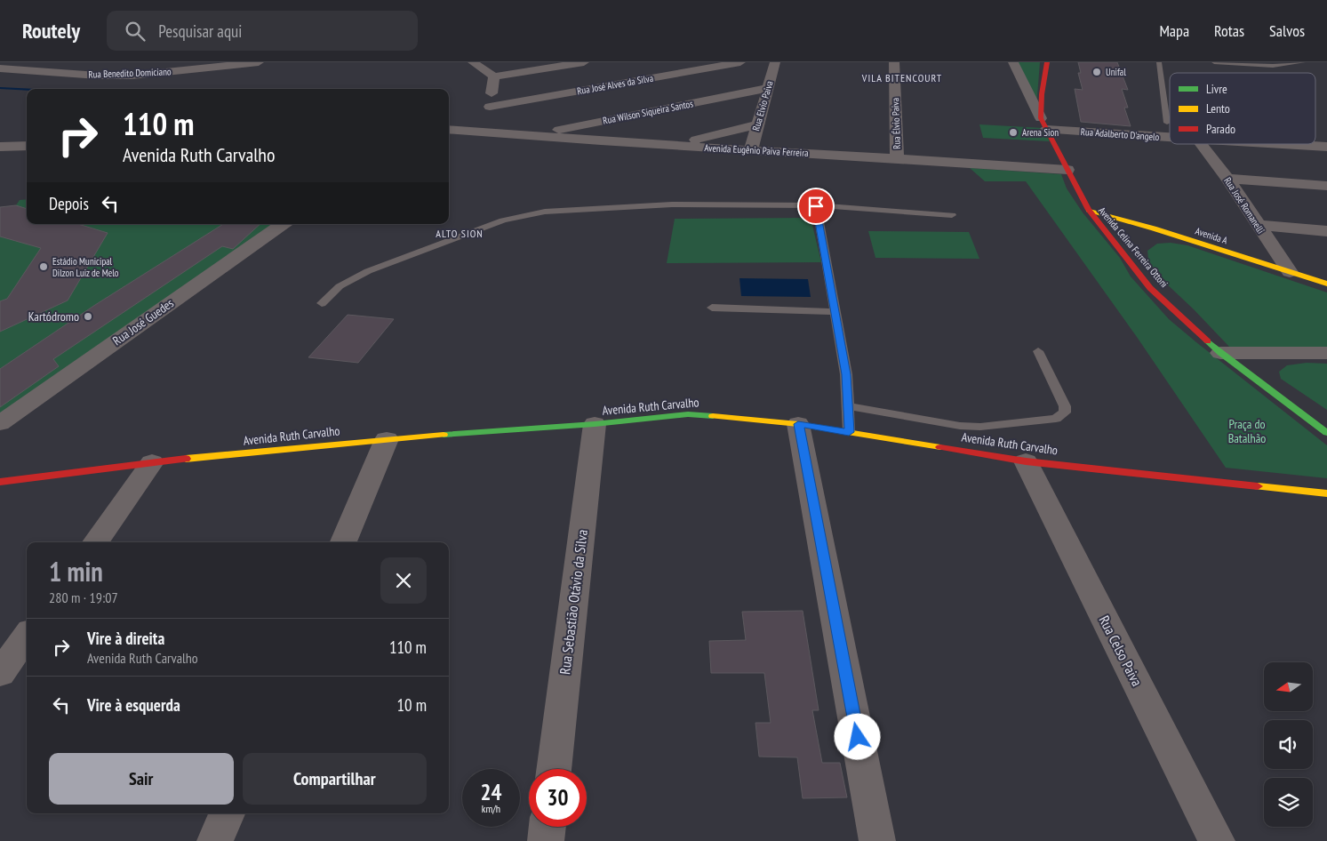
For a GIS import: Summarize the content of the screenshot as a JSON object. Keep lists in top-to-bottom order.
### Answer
{
  "streets": {
    "street": [
      "Rua Benedito Domiciano",
      "Rua José Alves da Silva",
      "Rua Elvio Paiva",
      "Rua Wilson Siqueira Santos",
      "Rua Élvio Paiva",
      "Rua Adalberto D'angelo",
      "Avenida Eugênio Paiva Ferreira",
      "Rua José Romanelli",
      "Avenida A",
      "Avenida Celina Ferreira Ottoni",
      "Rua José Guedes",
      "Avenida Ruth Carvalho",
      "Rua Sebastião Otávio da Silva",
      "Rua Celso Paiva"
    ]
  },
  "crossings": [
    ["Rua Elvio Paiva", "Rua Wilson Siqueira Santos"],
    ["Rua Elvio Paiva", "Avenida Eugênio Paiva Ferreira"],
    ["Rua Wilson Siqueira Santos", "Avenida Eugênio Paiva Ferreira"],
    ["Rua Élvio Paiva", "Avenida Eugênio Paiva Ferreira"],
    ["Rua Adalberto D'angelo", "Avenida Celina Ferreira Ottoni"],
    ["Avenida Eugênio Paiva Ferreira", "Avenida Celina Ferreira Ottoni"],
    ["Rua José Romanelli", "Avenida A"],
    ["Avenida A", "Avenida Celina Ferreira Ottoni"],
    ["Avenida Ruth Carvalho", "Rua Sebastião Otávio da Silva"],
    ["Avenida Ruth Carvalho", "Rua Celso Paiva"]
  ],
  "districts": ["VILA BITENCOURT", "ALTO SION"],
  "parks": ["Praça do Batalhão"],
  "places": [
    "Unifal",
    "Arena Sion",
    "Estádio Municipal Dilzon Luiz de Melo",
    "Kartódromo"
  ],
  "legend": ["Livre", "Lento", "Parado"],
  "north": "left",
  "page": {
    "header": "Routely",
    "search": "Pesquisar aqui",
    "nav": ["Mapa", "Rotas", "Salvos"],
    "turn": ["110 m", "Avenida Ruth Carvalho"],
    "then": "Depois",
    "heading": ["1 min", "280 m · 19:07"],
    "list": [
      {
        "name": "Vire à direita",
        "note": "Avenida Ruth Carvalho",
        "value": "110 m"
      },
      {
        "name": "Vire à esquerda",
        "value": "10 m"
      }
    ],
    "buttons": ["Sair", "Compartilhar"],
    "speed": "24 km/h",
    "limit": "30"
  }
}
